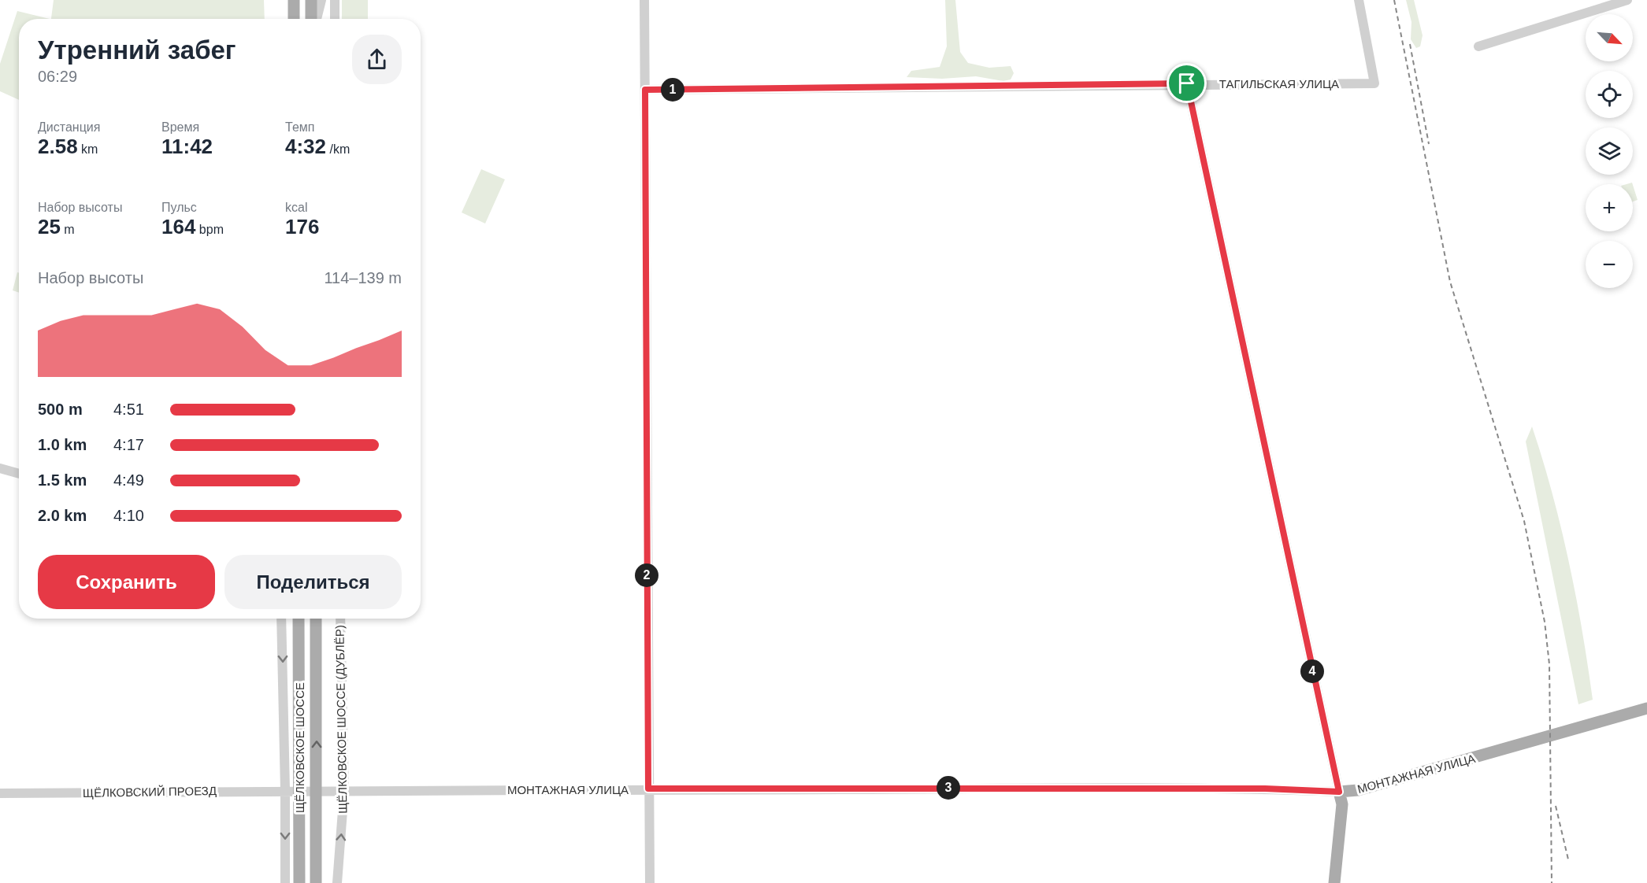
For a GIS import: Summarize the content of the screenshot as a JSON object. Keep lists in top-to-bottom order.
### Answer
{
  "streets": {
    "main road": ["ЩЁЛКОВСКОЕ ШОССЕ", "МОНТАЖНАЯ УЛИЦА"],
    "street": ["ТАГИЛЬСКАЯ УЛИЦА", "ЩЁЛКОВСКОЕ ШОССЕ (ДУБЛЁР)", "ЩЁЛКОВСКИЙ ПРОЕЗД"]
  },
  "crossings": [
    ["ЩЁЛКОВСКОЕ ШОССЕ (ДУБЛЁР)", "МОНТАЖНАЯ УЛИЦА"],
    ["ЩЁЛКОВСКОЕ ШОССЕ", "МОНТАЖНАЯ УЛИЦА"],
    ["ЩЁЛКОВСКОЕ ШОССЕ", "ЩЁЛКОВСКИЙ ПРОЕЗД"],
    ["МОНТАЖНАЯ УЛИЦА", "ЩЁЛКОВСКИЙ ПРОЕЗД"]
  ],
  "north": "bottom right",
  "page": {
    "map_buttons": ["+", "−"],
    "heading": ["Утренний забег", "06:29"],
    "pins": [
      "1",
      "2",
      "4",
      "3"
    ],
    "stats": [
      ["Дистанция", "2.58 km"],
      ["Время", "11:42"],
      ["Темп", "4:32 /km"],
      ["Набор высоты", "25 m"],
      ["Пульс", "164 bpm"],
      ["kcal", "176"]
    ],
    "chart": ["Набор высоты", "114–139 m"],
    "list": [
      {
        "name": "500 m",
        "note": "4:51"
      },
      {
        "name": "1.0 km",
        "note": "4:17"
      },
      {
        "name": "1.5 km",
        "note": "4:49"
      },
      {
        "name": "2.0 km",
        "note": "4:10"
      }
    ],
    "buttons": ["Сохранить", "Поделиться"]
  }
}
